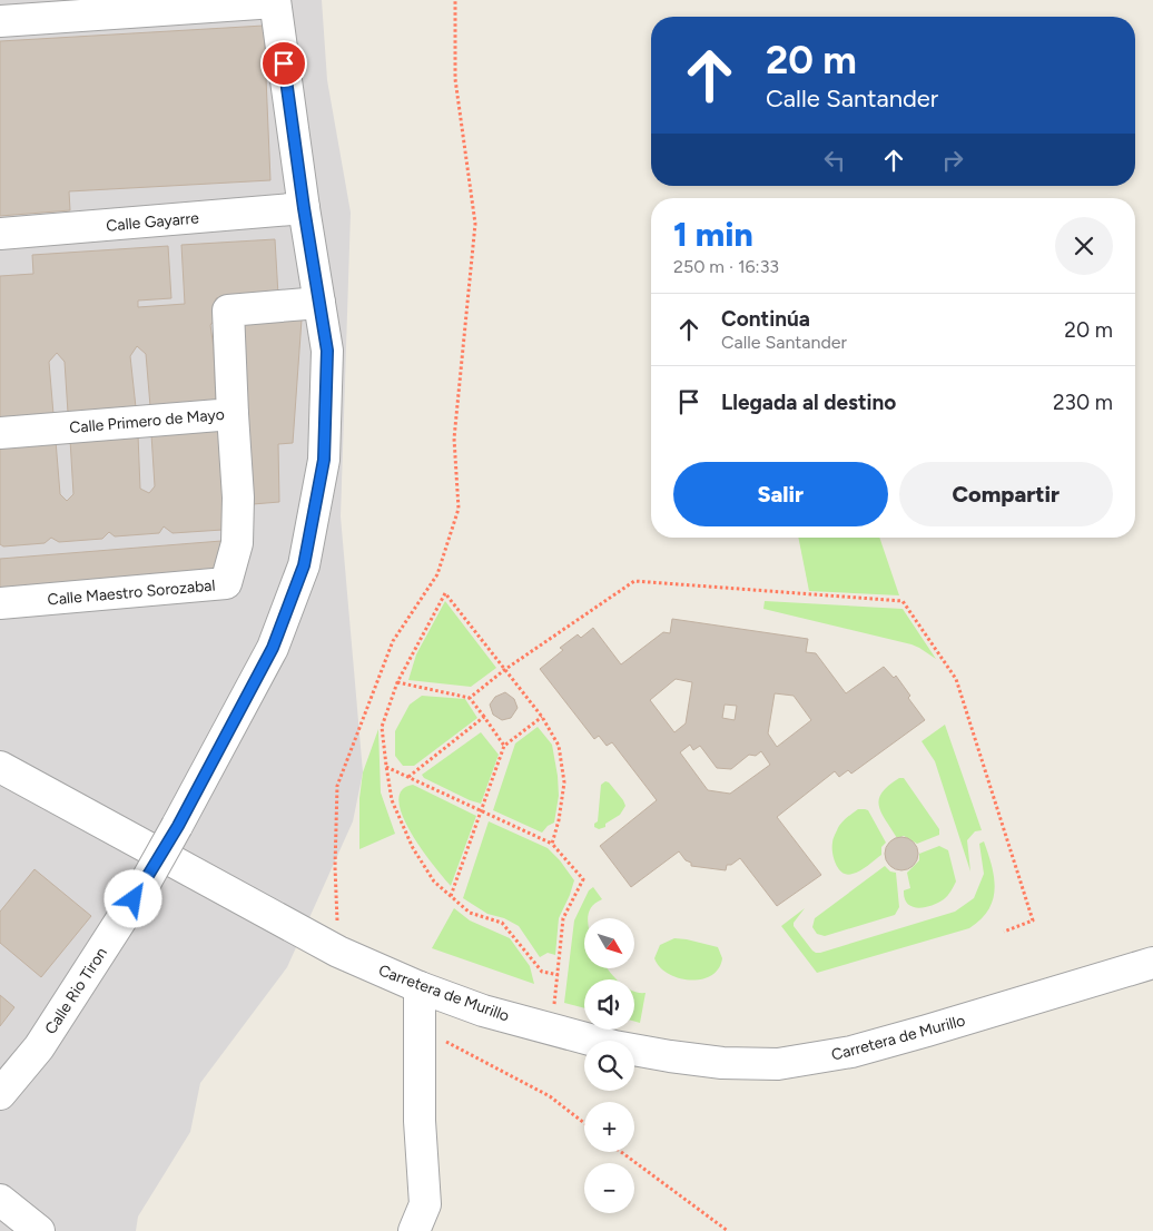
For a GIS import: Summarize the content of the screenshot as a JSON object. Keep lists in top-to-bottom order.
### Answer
{
  "streets": {
    "street": [
      "Calle Gayarre",
      "Calle Primero de Mayo",
      "Calle Maestro Sorozabal",
      "Calle Rio Tiron",
      "Carretera de Murillo"
    ]
  },
  "crossings": [
    ["Calle Gayarre", "Calle Rio Tiron"],
    ["Calle Primero de Mayo", "Calle Maestro Sorozabal"],
    ["Calle Primero de Mayo", "Calle Rio Tiron"]
  ],
  "north": "bottom right",
  "page": {
    "turn": ["20 m", "Calle Santander"],
    "heading": ["1 min", "250 m · 16:33"],
    "list": [
      {
        "name": "Continúa",
        "note": "Calle Santander",
        "value": "20 m"
      },
      {
        "name": "Llegada al destino",
        "value": "230 m"
      }
    ],
    "buttons": ["Salir", "Compartir"],
    "map_buttons": ["+", "−"]
  }
}
